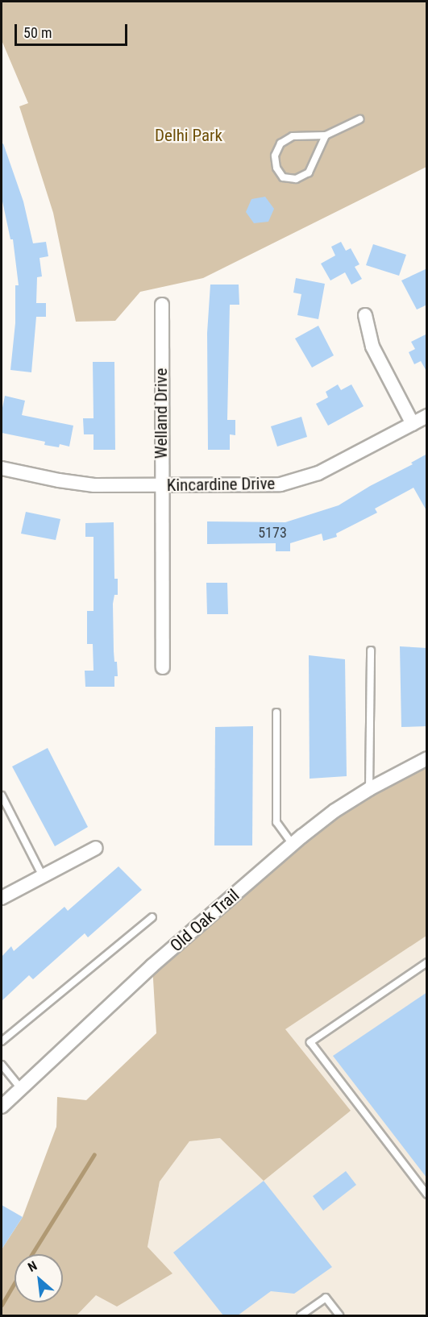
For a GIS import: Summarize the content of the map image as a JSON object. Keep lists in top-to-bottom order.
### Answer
{
  "streets": {
    "street": ["Welland Drive", "Kincardine Drive", "Old Oak Trail"]
  },
  "crossings": [
    ["Welland Drive", "Kincardine Drive"]
  ],
  "parks": ["Delhi Park"],
  "house_numbers": ["5173"],
  "scale_bar": "50 m",
  "north": "top left"
}
